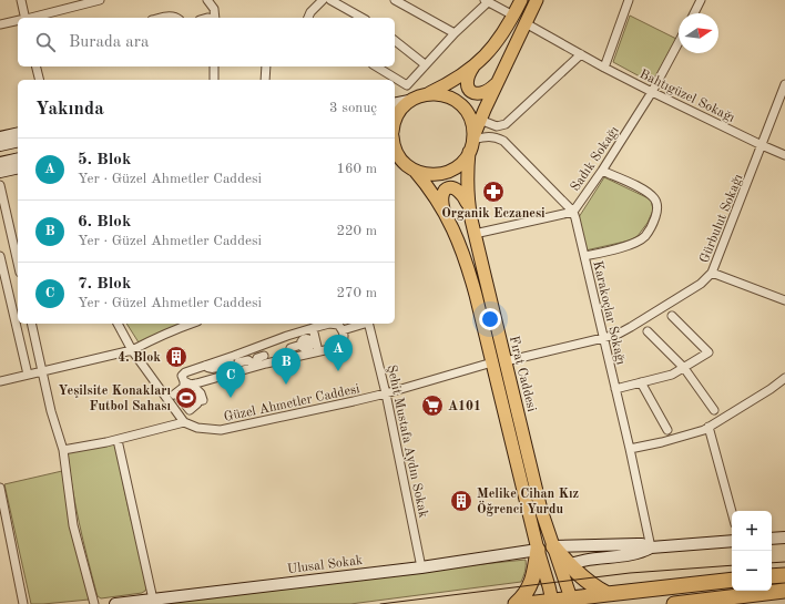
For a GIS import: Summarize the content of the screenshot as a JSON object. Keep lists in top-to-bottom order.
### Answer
{
  "streets": {
    "main road": ["Fırat Caddesi"],
    "street": [
      "Bahtıgüzel Sokağı",
      "Sadık Sokağı",
      "Gürbulut Sokağı",
      "Karakoçlar Sokağı",
      "Güzel Ahmetler Caddesi",
      "Şehit Mustafa Aydın Sokak",
      "Ulusal Sokak"
    ]
  },
  "crossings": [
    ["Bahtıgüzel Sokağı", "Sadık Sokağı"],
    ["Bahtıgüzel Sokağı", "Gürbulut Sokağı"],
    ["Bahtıgüzel Sokağı", "Fırat Caddesi"],
    ["Sadık Sokağı", "Karakoçlar Sokağı"],
    ["Sadık Sokağı", "Fırat Caddesi"],
    ["Gürbulut Sokağı", "Karakoçlar Sokağı"],
    ["Gürbulut Sokağı", "Fırat Caddesi"],
    ["Karakoçlar Sokağı", "Fırat Caddesi"],
    ["Fırat Caddesi", "Güzel Ahmetler Caddesi"],
    ["Fırat Caddesi", "Ulusal Sokak"],
    ["Güzel Ahmetler Caddesi", "Şehit Mustafa Aydın Sokak"],
    ["Şehit Mustafa Aydın Sokak", "Ulusal Sokak"]
  ],
  "places": {
    "pharmacy": ["Organik Eczanesi"],
    "building": ["4. Blok", "Melike Cihan Kız Öğrenci Yurdu"],
    "sports": ["Yeşilsite Konakları Futbol Sahası"],
    "supermarket": ["A101"]
  },
  "north": "right",
  "page": {
    "search": "Burada ara",
    "heading": ["Yakında", "3 sonuç"],
    "list": [
      {
        "mark": "A",
        "name": "5. Blok",
        "note": "Yer · Güzel Ahmetler Caddesi",
        "value": "160 m"
      },
      {
        "mark": "B",
        "name": "6. Blok",
        "note": "Yer · Güzel Ahmetler Caddesi",
        "value": "220 m"
      },
      {
        "mark": "C",
        "name": "7. Blok",
        "note": "Yer · Güzel Ahmetler Caddesi",
        "value": "270 m"
      }
    ],
    "pins": ["A", "B", "C"],
    "map_buttons": ["+", "−"]
  }
}
